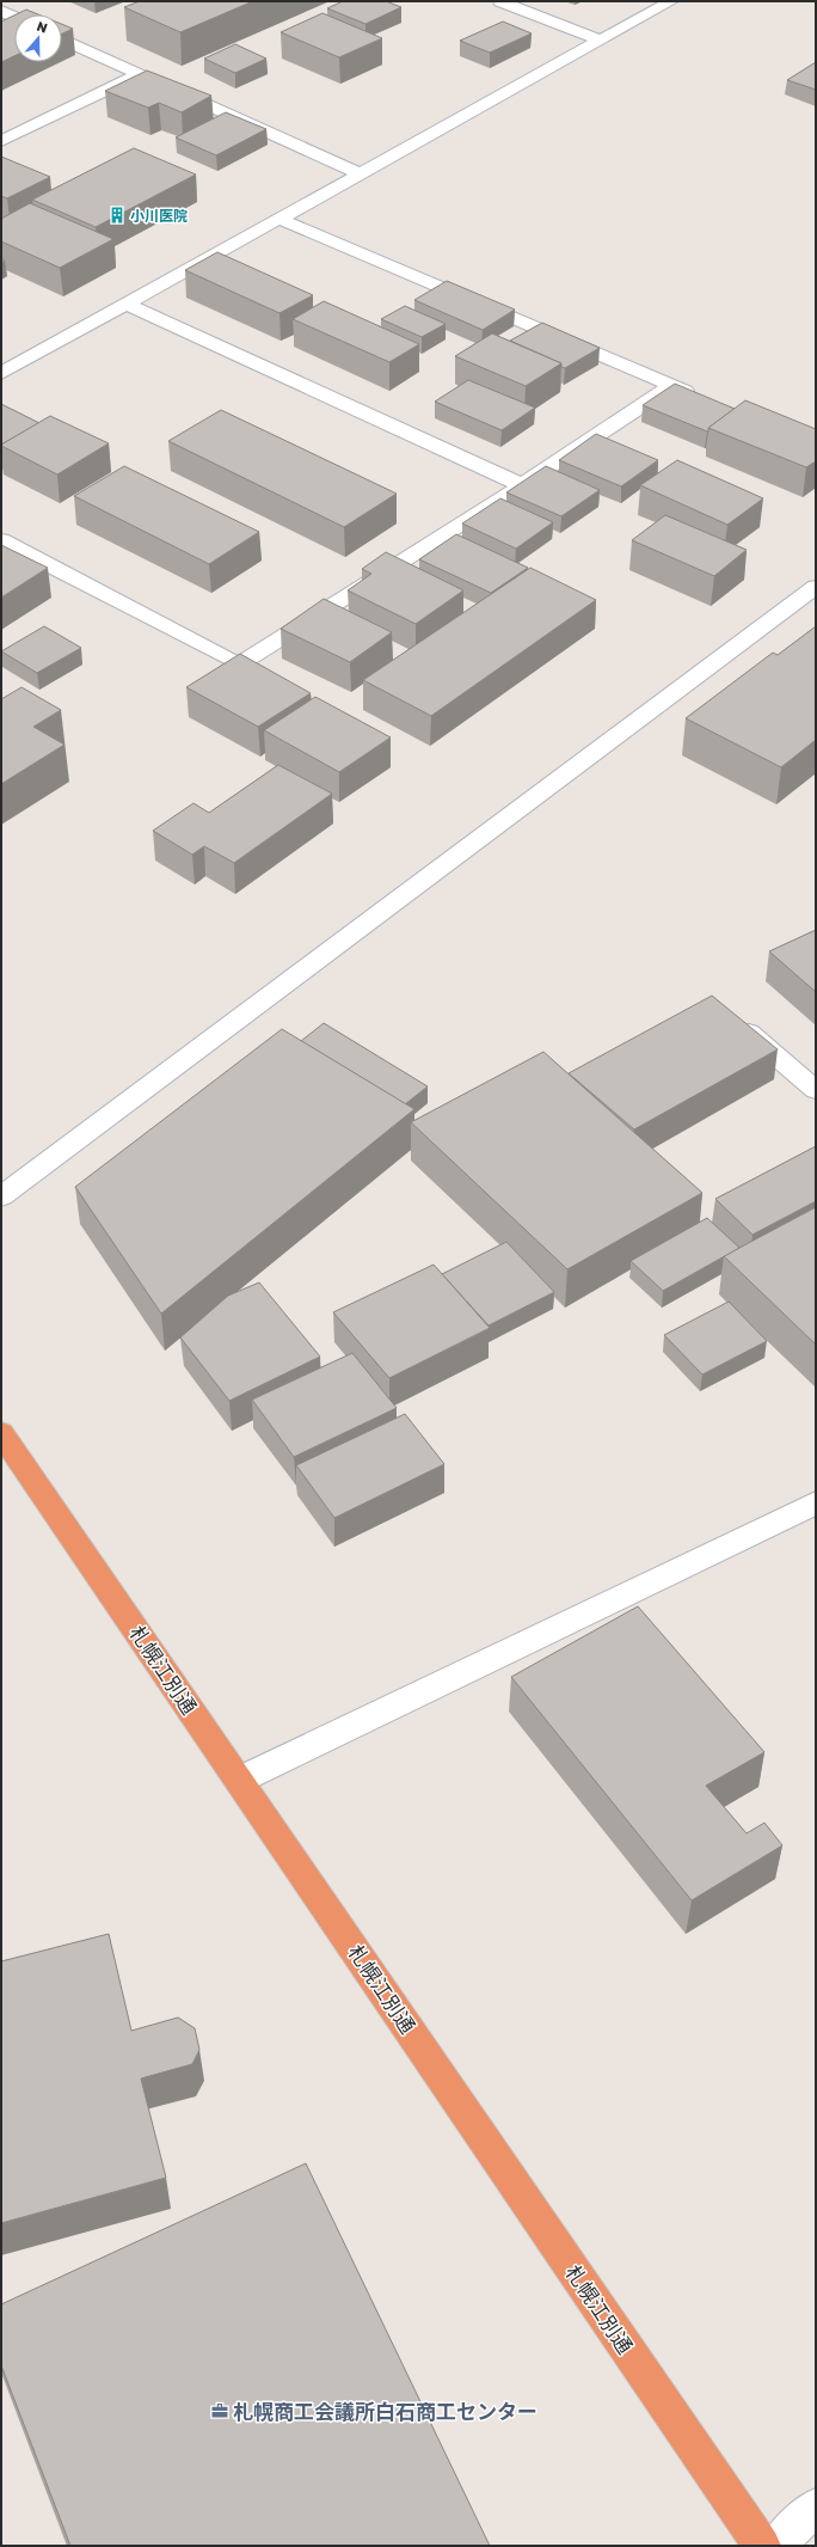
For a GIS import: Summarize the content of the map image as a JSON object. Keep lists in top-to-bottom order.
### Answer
{
  "streets": {
    "highway": ["札幌江別通"]
  },
  "places": {
    "building": ["小川医院"],
    "office": ["札幌商工会議所白石商工センター"]
  },
  "north": "top"
}
